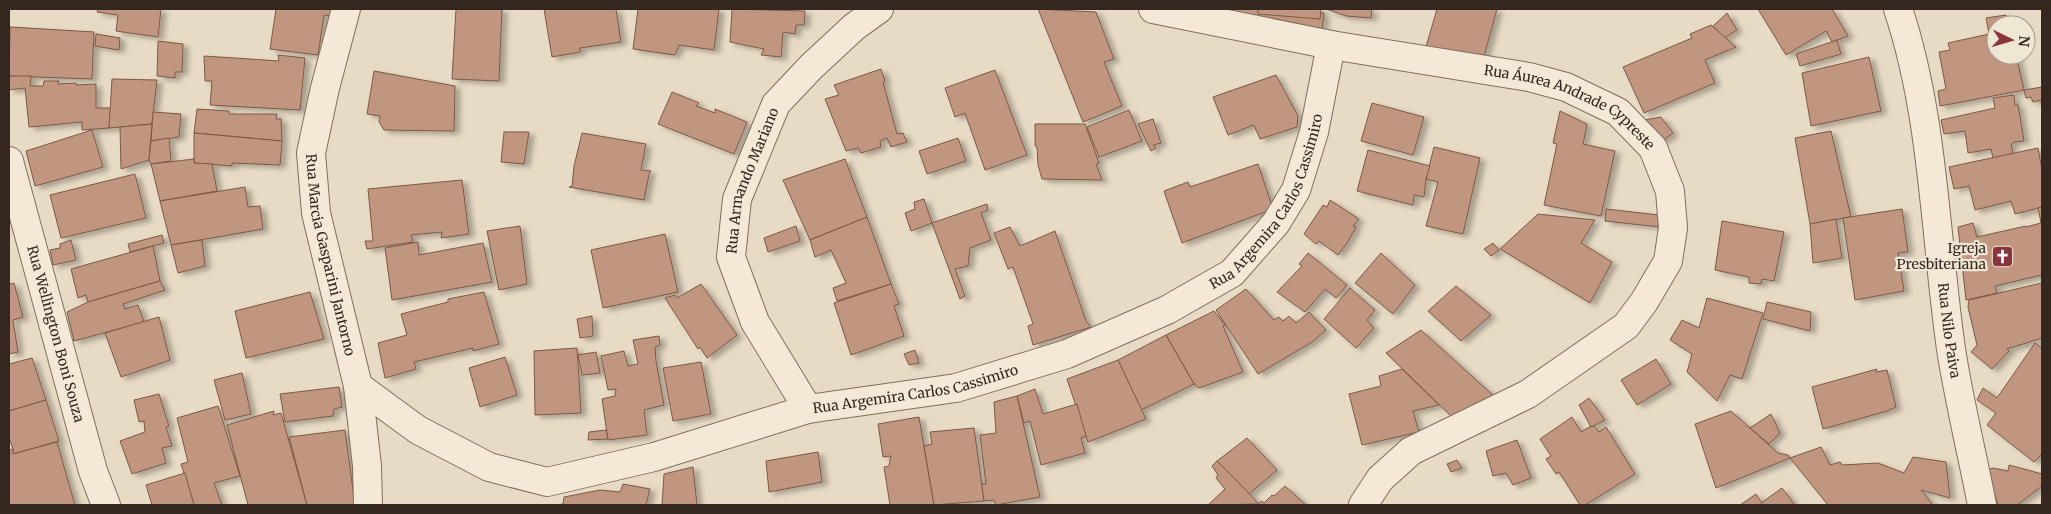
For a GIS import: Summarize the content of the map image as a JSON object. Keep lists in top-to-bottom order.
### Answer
{
  "streets": {
    "street": [
      "Rua Áurea Andrade Cypreste",
      "Rua Armando Mariano",
      "Rua Argemira Carlos Cassimiro",
      "Rua Marcia Gasparini Jantorno",
      "Rua Nilo Paiva",
      "Rua Wellington Boni Souza"
    ]
  },
  "crossings": [
    ["Rua Áurea Andrade Cypreste", "Rua Argemira Carlos Cassimiro"],
    ["Rua Armando Mariano", "Rua Argemira Carlos Cassimiro"],
    ["Rua Argemira Carlos Cassimiro", "Rua Marcia Gasparini Jantorno"]
  ],
  "places": {
    "church": ["Igreja Presbiteriana"]
  },
  "north": "right"
}
